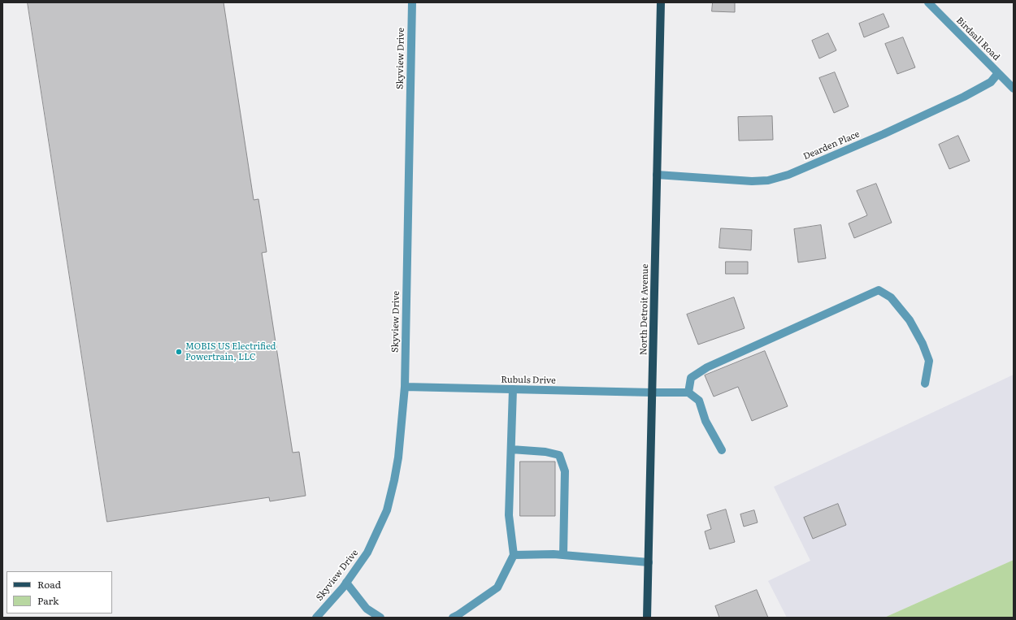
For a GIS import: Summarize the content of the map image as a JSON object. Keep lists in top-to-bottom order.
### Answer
{
  "streets": {
    "main road": ["North Detroit Avenue"],
    "street": [
      "Birdsall Road",
      "Skyview Drive",
      "Dearden Place",
      "Rubuls Drive"
    ]
  },
  "crossings": [
    ["Birdsall Road", "Dearden Place"],
    ["Skyview Drive", "Rubuls Drive"],
    ["Dearden Place", "North Detroit Avenue"],
    ["North Detroit Avenue", "Rubuls Drive"]
  ],
  "places": ["MOBIS US Electrified Powertrain, LLC"],
  "legend": ["Road", "Park"]
}
